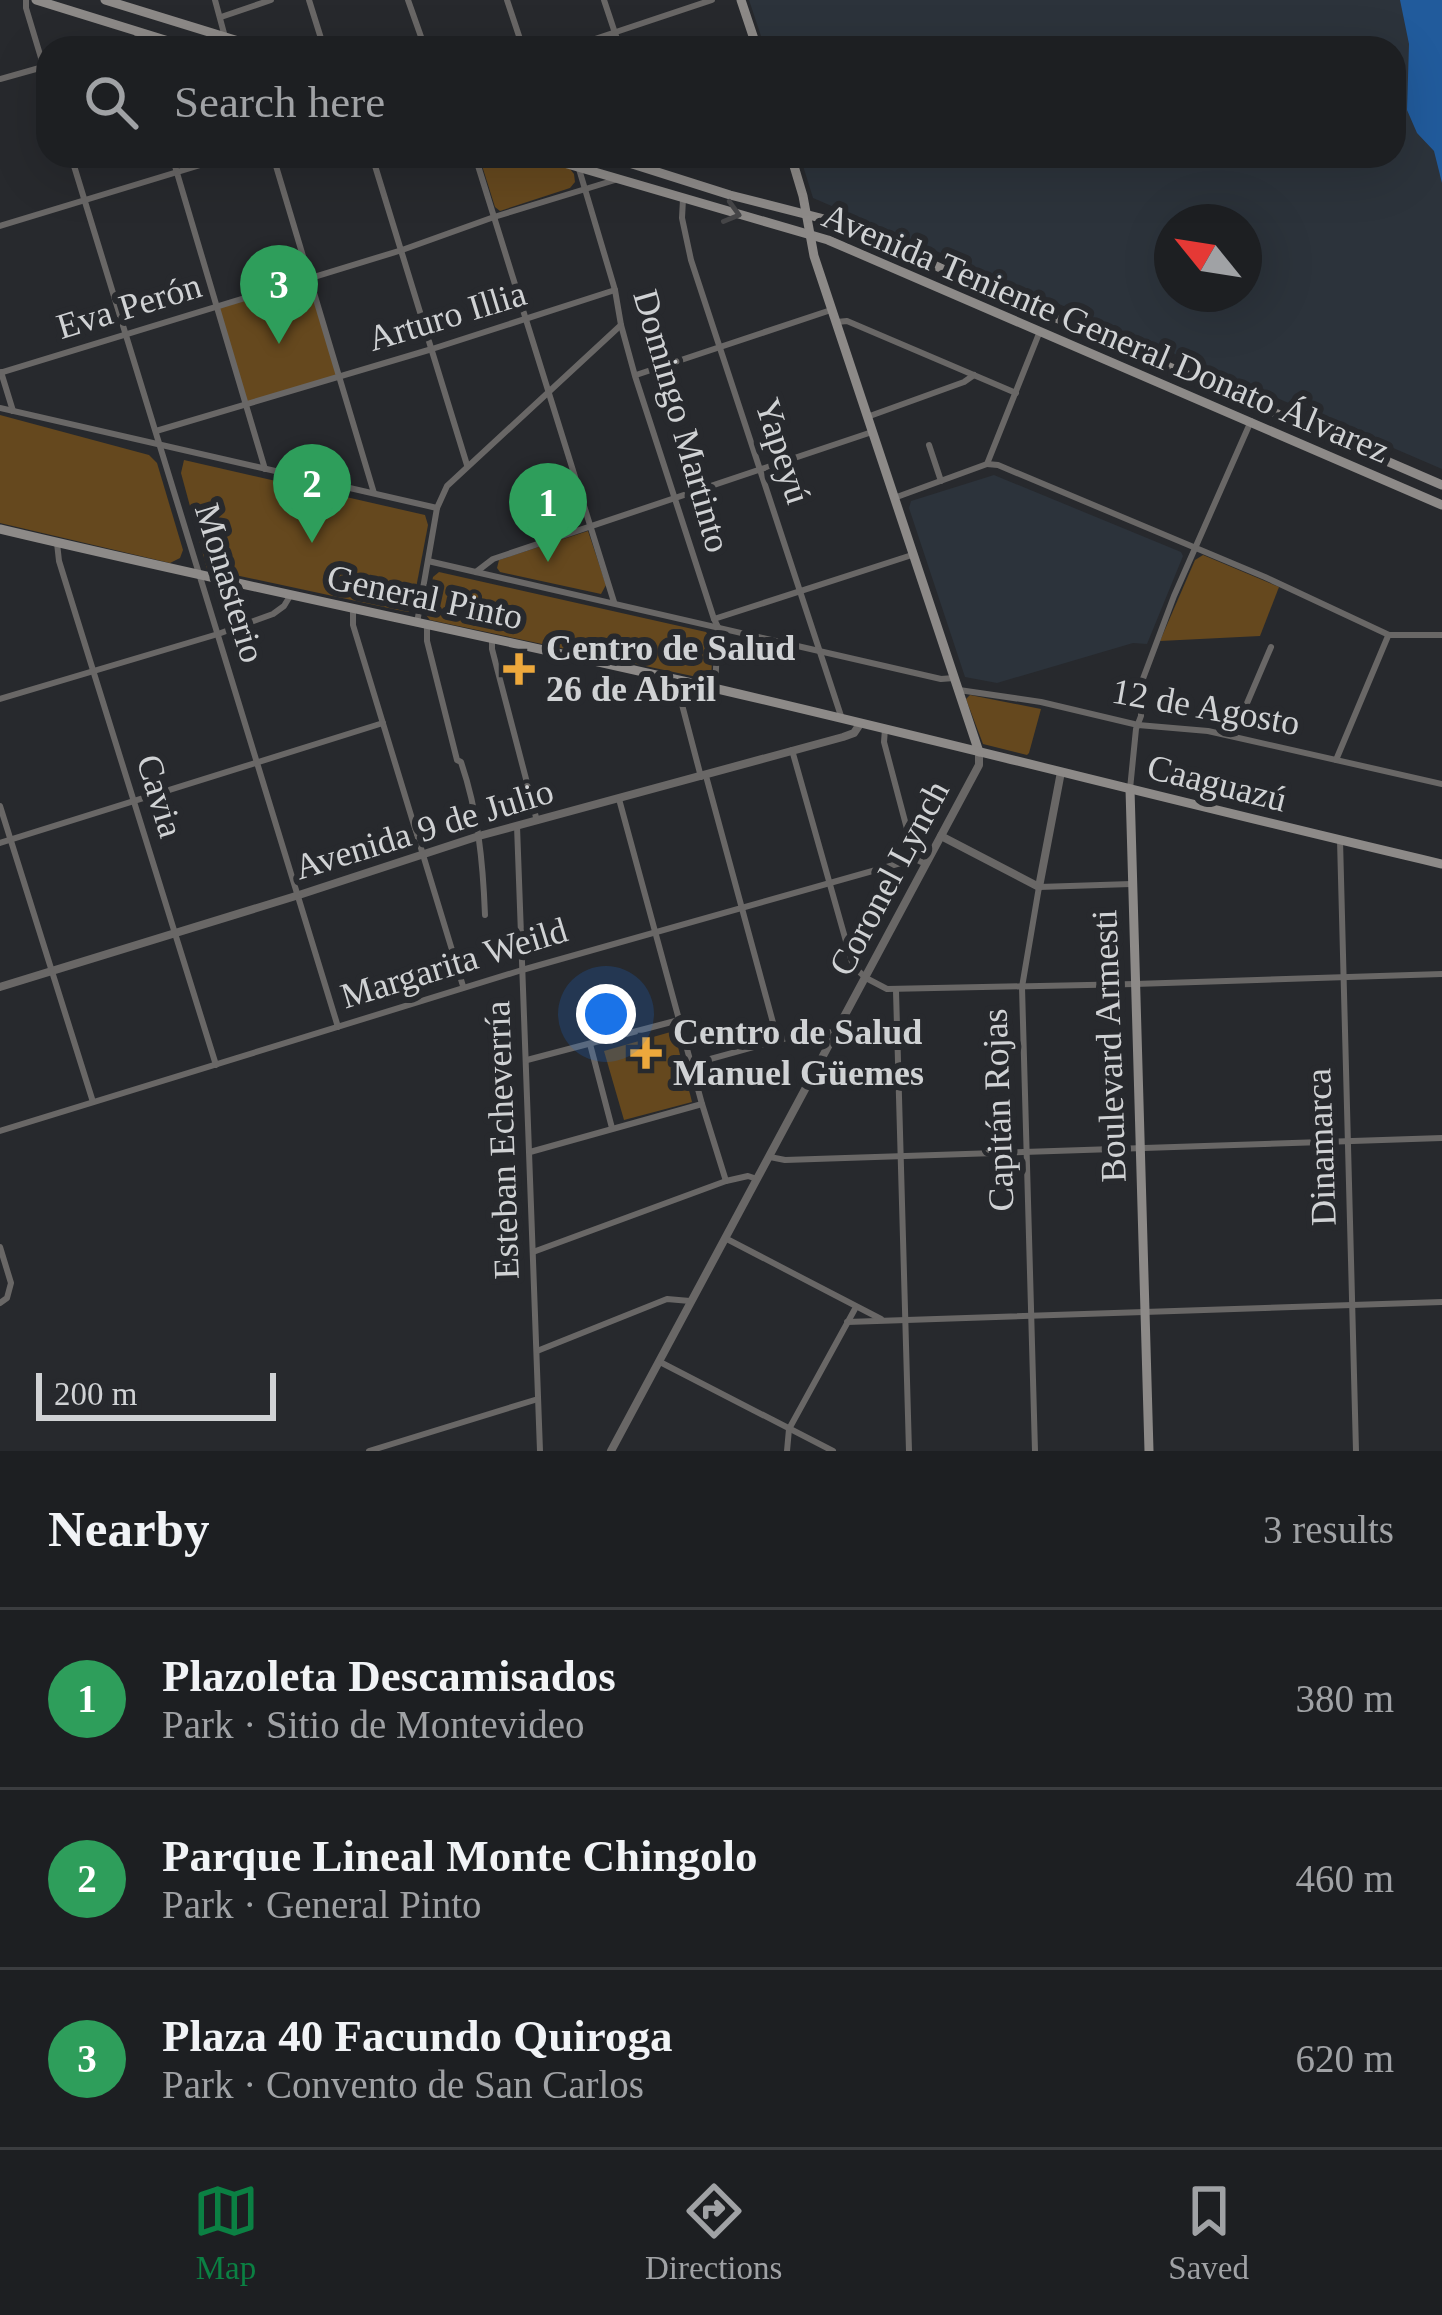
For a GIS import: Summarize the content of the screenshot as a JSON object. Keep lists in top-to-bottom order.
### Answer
{
  "streets": {
    "main road": [
      "Avenida Teniente General Donato Álvarez",
      "General Pinto",
      "Caaguazú",
      "Coronel Lynch",
      "Boulevard Armesti"
    ],
    "street": [
      "Eva Perón",
      "Arturo Illia",
      "Domingo Martinto",
      "Yapeyú",
      "Monasterio",
      "12 de Agosto",
      "Cavia",
      "Avenida 9 de Julio",
      "Margarita Weild",
      "Capitán Rojas",
      "Esteban Echeverría",
      "Dinamarca"
    ]
  },
  "crossings": [
    ["Eva Perón", "Avenida Teniente General Donato Álvarez"],
    ["Eva Perón", "Domingo Martinto"],
    ["Eva Perón", "Monasterio"],
    ["Arturo Illia", "Domingo Martinto"],
    ["Arturo Illia", "Monasterio"],
    ["Avenida Teniente General Donato Álvarez", "Domingo Martinto"],
    ["Avenida Teniente General Donato Álvarez", "Yapeyú"],
    ["Avenida Teniente General Donato Álvarez", "Coronel Lynch"],
    ["Avenida Teniente General Donato Álvarez", "Boulevard Armesti"],
    ["Domingo Martinto", "General Pinto"],
    ["Yapeyú", "General Pinto"],
    ["Monasterio", "General Pinto"],
    ["Monasterio", "Avenida 9 de Julio"],
    ["Monasterio", "Margarita Weild"],
    ["General Pinto", "Caaguazú"],
    ["General Pinto", "Cavia"],
    ["General Pinto", "Avenida 9 de Julio"],
    ["General Pinto", "Coronel Lynch"],
    ["12 de Agosto", "Coronel Lynch"],
    ["12 de Agosto", "Boulevard Armesti"],
    ["Caaguazú", "Coronel Lynch"],
    ["Caaguazú", "Boulevard Armesti"],
    ["Caaguazú", "Capitán Rojas"],
    ["Caaguazú", "Dinamarca"],
    ["Cavia", "Avenida 9 de Julio"],
    ["Cavia", "Margarita Weild"],
    ["Avenida 9 de Julio", "Esteban Echeverría"],
    ["Margarita Weild", "Esteban Echeverría"]
  ],
  "places": {
    "health": ["Centro de Salud 26 de Abril", "Centro de Salud Manuel Güemes"]
  },
  "scale_bar": "200 m",
  "north": "top left",
  "page": {
    "search": "Search here",
    "pins": ["3", "2", "1"],
    "scale": "200 m",
    "heading": ["Nearby", "3 results"],
    "list": [
      {
        "mark": "1",
        "name": "Plazoleta Descamisados",
        "note": "Park · Sitio de Montevideo",
        "value": "380 m"
      },
      {
        "mark": "2",
        "name": "Parque Lineal Monte Chingolo",
        "note": "Park · General Pinto",
        "value": "460 m"
      },
      {
        "mark": "3",
        "name": "Plaza 40 Facundo Quiroga",
        "note": "Park · Convento de San Carlos",
        "value": "620 m"
      }
    ],
    "nav": ["Map", "Directions", "Saved"]
  }
}
